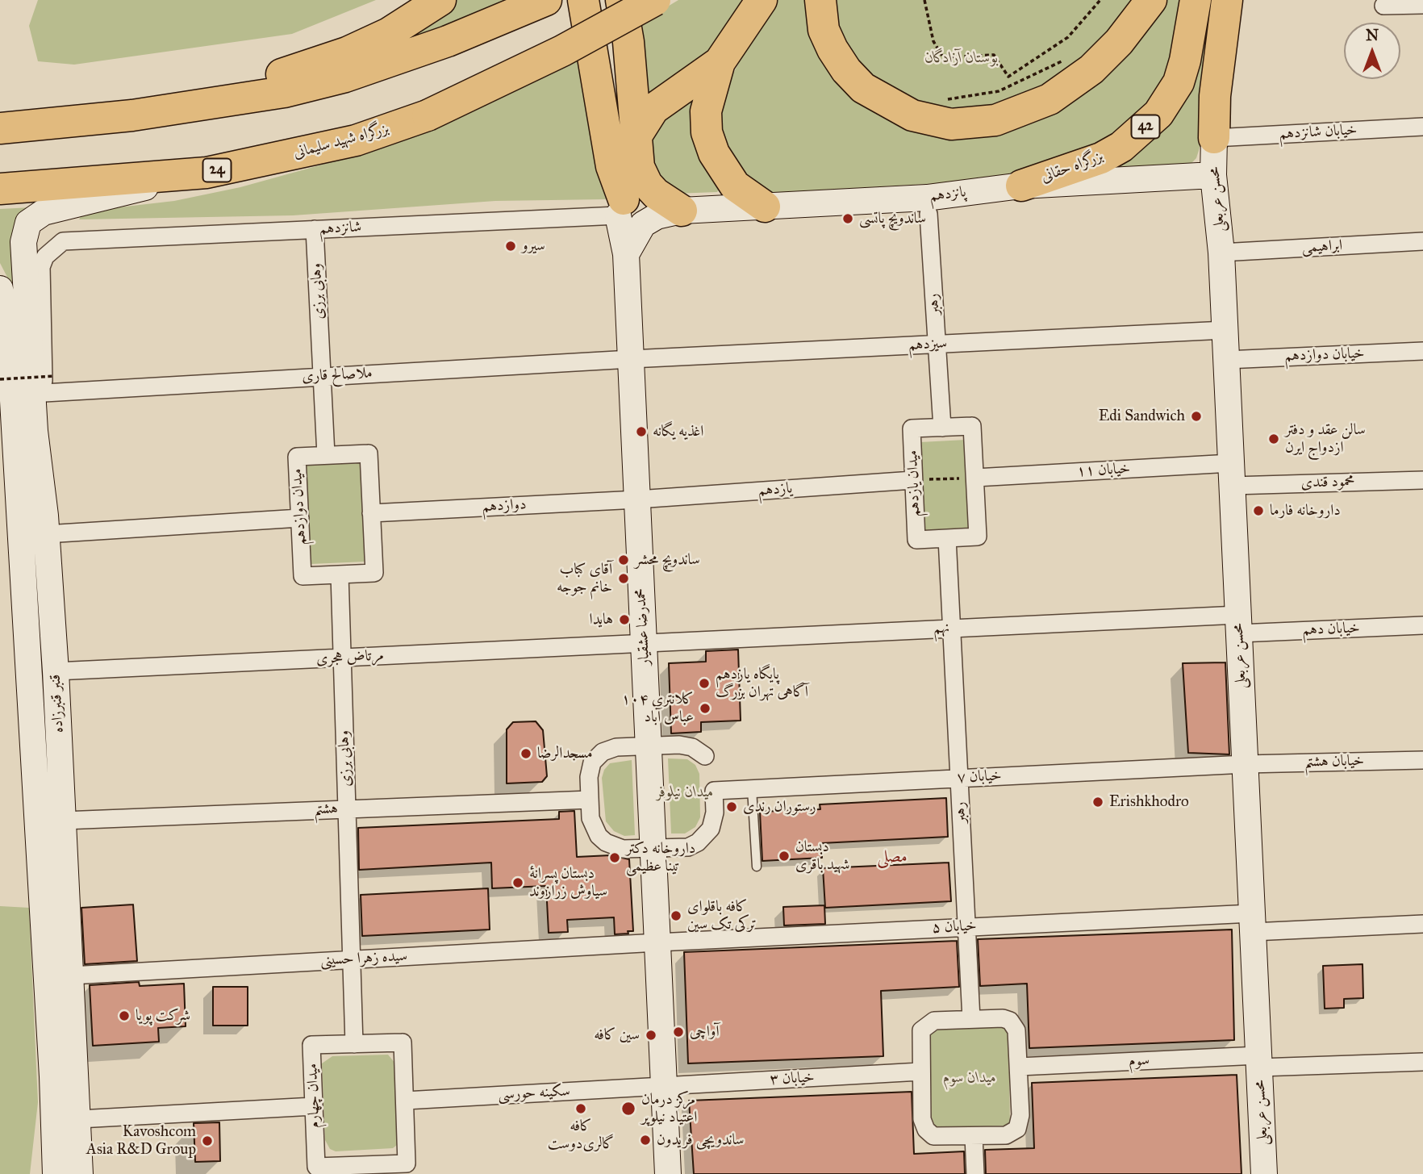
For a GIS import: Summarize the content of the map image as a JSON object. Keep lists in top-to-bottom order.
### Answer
{
  "streets": {
    "highway": [
      "42",
      "بزرگراه شهید سلیمانی",
      "بزرگراه حقانی",
      "24"
    ],
    "main road": [
      "پانزدهم",
      "محسن عربعلی",
      "محمدرضا عشقیار",
      "قنبر قنبرزاده"
    ],
    "street": [
      "خیابان شانزدهم",
      "شانزدهم",
      "ابراهیمی",
      "وهابی برزی",
      "رهبر",
      "سیزدهم",
      "خیابان دوازدهم",
      "ملاصالح قاری",
      "خیابان ۱۱",
      "محمود قندی",
      "میدان یازدهم",
      "یازدهم",
      "دوازدهم",
      "میدان دوازدهم",
      "نهم",
      "خیابان دهم",
      "مرتاض هجری",
      "خیابان هشتم",
      "خیابان ۷",
      "هشتم",
      "خیابان ۵",
      "سیده زهرا حسینی",
      "سوم",
      "خیابان ۳",
      "سکینه حورسی",
      "میدان چهارم"
    ]
  },
  "crossings": [
    ["خیابان شانزدهم", "محسن عربعلی"],
    ["بزرگراه حقانی", "پانزدهم"],
    ["پانزدهم", "محسن عربعلی"],
    ["پانزدهم", "محمدرضا عشقیار"],
    ["محسن عربعلی", "ابراهیمی"],
    ["محسن عربعلی", "سیزدهم"],
    ["محسن عربعلی", "خیابان دوازدهم"],
    ["محسن عربعلی", "خیابان ۱۱"],
    ["محسن عربعلی", "محمود قندی"],
    ["محسن عربعلی", "نهم"],
    ["محسن عربعلی", "خیابان دهم"],
    ["محسن عربعلی", "خیابان هشتم"],
    ["محسن عربعلی", "خیابان ۷"],
    ["محسن عربعلی", "خیابان ۵"],
    ["محسن عربعلی", "سوم"],
    ["شانزدهم", "وهابی برزی"],
    ["شانزدهم", "محمدرضا عشقیار"],
    ["شانزدهم", "قنبر قنبرزاده"],
    ["وهابی برزی", "ملاصالح قاری"],
    ["وهابی برزی", "میدان دوازدهم"],
    ["وهابی برزی", "مرتاض هجری"],
    ["وهابی برزی", "هشتم"],
    ["وهابی برزی", "سیده زهرا حسینی"],
    ["وهابی برزی", "میدان چهارم"],
    ["رهبر", "سیزدهم"],
    ["رهبر", "میدان یازدهم"],
    ["رهبر", "نهم"],
    ["رهبر", "خیابان ۷"],
    ["رهبر", "خیابان ۵"],
    ["رهبر", "سوم"],
    ["رهبر", "خیابان ۳"],
    ["سیزدهم", "ملاصالح قاری"],
    ["سیزدهم", "محمدرضا عشقیار"],
    ["ملاصالح قاری", "محمدرضا عشقیار"],
    ["ملاصالح قاری", "قنبر قنبرزاده"],
    ["خیابان ۱۱", "محمود قندی"],
    ["خیابان ۱۱", "میدان یازدهم"],
    ["میدان یازدهم", "یازدهم"],
    ["یازدهم", "دوازدهم"],
    ["یازدهم", "محمدرضا عشقیار"],
    ["دوازدهم", "میدان دوازدهم"],
    ["دوازدهم", "محمدرضا عشقیار"],
    ["محمدرضا عشقیار", "نهم"],
    ["محمدرضا عشقیار", "مرتاض هجری"],
    ["محمدرضا عشقیار", "خیابان ۷"],
    ["محمدرضا عشقیار", "خیابان ۵"],
    ["محمدرضا عشقیار", "سیده زهرا حسینی"],
    ["محمدرضا عشقیار", "خیابان ۳"],
    ["محمدرضا عشقیار", "سکینه حورسی"],
    ["نهم", "خیابان دهم"],
    ["نهم", "مرتاض هجری"],
    ["مرتاض هجری", "قنبر قنبرزاده"],
    ["قنبر قنبرزاده", "هشتم"],
    ["قنبر قنبرزاده", "سیده زهرا حسینی"],
    ["خیابان هشتم", "خیابان ۷"],
    ["خیابان ۵", "سیده زهرا حسینی"],
    ["سوم", "خیابان ۳"],
    ["خیابان ۳", "سکینه حورسی"],
    ["سکینه حورسی", "میدان چهارم"]
  ],
  "districts": ["مصلی"],
  "parks": ["بوستان آزادگان", "میدان نیلوفر", "میدان سوم"],
  "places": [
    "ساندویچ پاتسی",
    "سیرو",
    "Edi Sandwich",
    "اغذیه یگانه",
    "سالن عقد و دفتر ازدواج ایرن",
    "داروخانه فارما",
    "ساندویچ محشر",
    "آقای کباب خانم جوجه",
    "هایدا",
    "پایگاه یازدهم آگاهی تهران بزرگ",
    "کلانتری ۱۰۴ عباس آباد",
    "مسجدالرضا",
    "Erishkhodro",
    "رستوران رندی",
    "دبستان شهید باقری",
    "داروخانه دکتر تینا عظیمی",
    "دبستان پسرانهٔ سیاوش زرازوند",
    "کافه باقلوای ترکی تک سین",
    "شرکت پویا",
    "آواچی",
    "سین کافه",
    "کافه گالری‌دوست",
    "مرکز درمان اعتیاد نیلوپر",
    "ساندویچی فریدون",
    "Kavoshcom Asia R&D Group"
  ],
  "north": "top"
}
